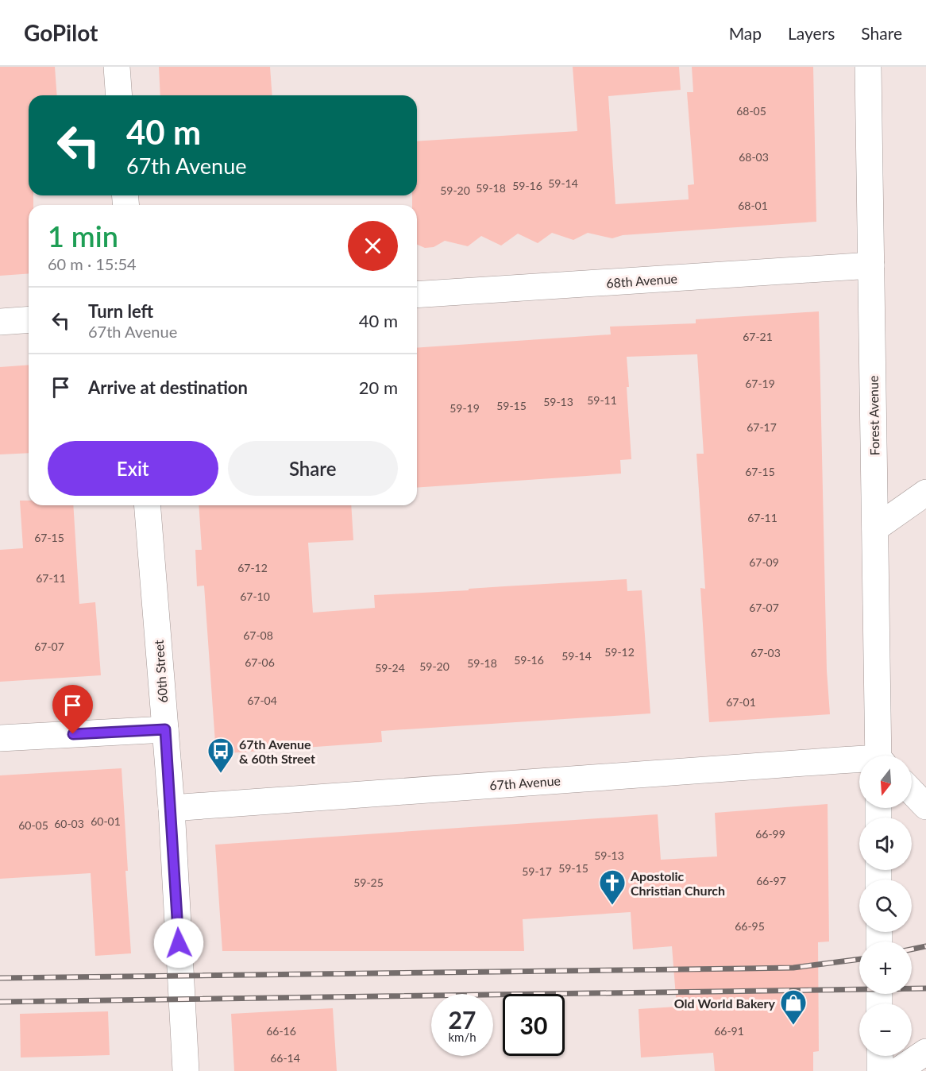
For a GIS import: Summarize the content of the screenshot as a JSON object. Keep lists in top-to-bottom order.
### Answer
{
  "streets": {
    "street": [
      "68th Avenue",
      "Forest Avenue",
      "60th Street",
      "67th Avenue"
    ]
  },
  "crossings": [
    ["68th Avenue", "Forest Avenue"],
    ["60th Street", "67th Avenue"]
  ],
  "places": {
    "bus stop": ["67th Avenue & 60th Street"],
    "church": ["Apostolic Christian Church"],
    "shop": ["Old World Bakery"]
  },
  "house_numbers": [
    "68-05",
    "68-03",
    "59-14",
    "59-16",
    "59-18",
    "59-20",
    "68-01",
    "67-21",
    "67-19",
    "59-11",
    "59-13",
    "59-15",
    "59-19",
    "67-17",
    "67-15",
    "67-11",
    "67-15",
    "67-09",
    "67-12",
    "67-11",
    "67-10",
    "67-07",
    "67-08",
    "67-07",
    "59-12",
    "67-03",
    "59-14",
    "59-16",
    "67-06",
    "59-18",
    "59-20",
    "59-24",
    "67-04",
    "67-01",
    "60-01",
    "60-03",
    "60-05",
    "66-99",
    "59-13",
    "59-15",
    "59-17",
    "66-97",
    "59-25",
    "66-95",
    "66-16",
    "66-91",
    "66-14"
  ],
  "north": "bottom",
  "page": {
    "header": "GoPilot",
    "nav": ["Map", "Layers", "Share"],
    "turn": ["40 m", "67th Avenue"],
    "heading": ["1 min", "60 m · 15:54"],
    "list": [
      {
        "name": "Turn left",
        "note": "67th Avenue",
        "value": "40 m"
      },
      {
        "name": "Arrive at destination",
        "value": "20 m"
      }
    ],
    "buttons": ["Exit", "Share"],
    "map_buttons": ["+", "−"],
    "speed": "27 km/h",
    "limit": "30"
  }
}
